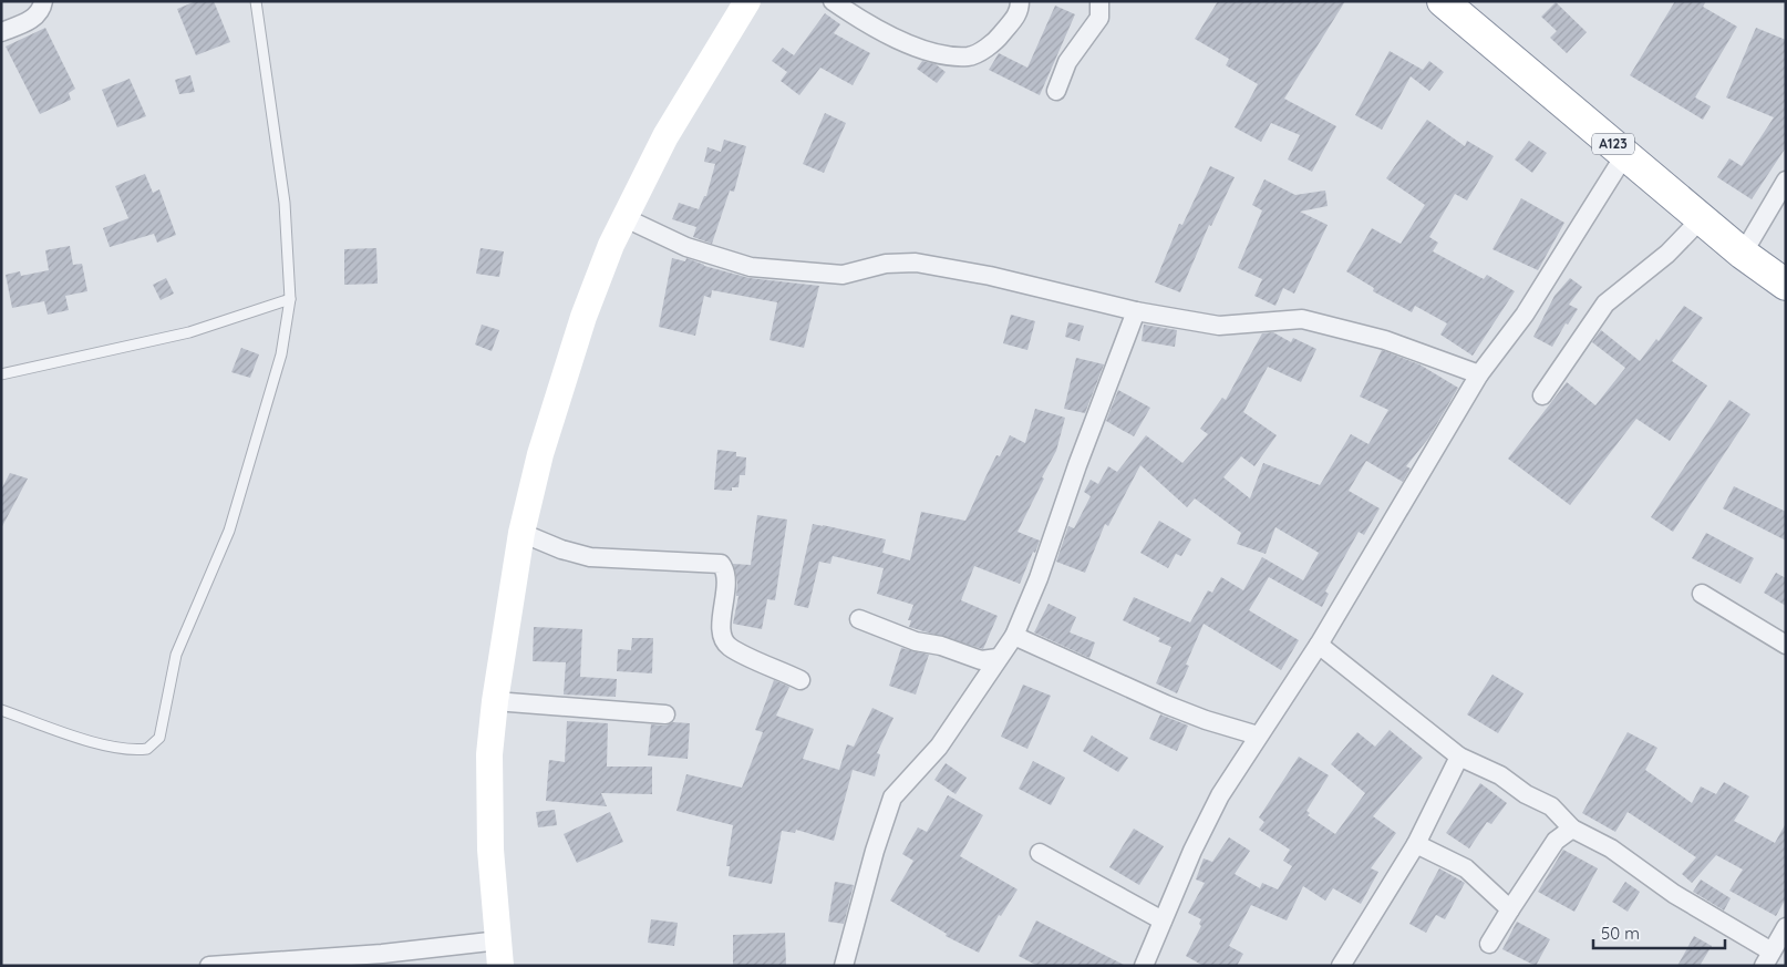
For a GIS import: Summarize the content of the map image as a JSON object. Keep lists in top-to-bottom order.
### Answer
{
  "streets": {
    "highway": ["A123"]
  },
  "scale_bar": "50 m"
}
